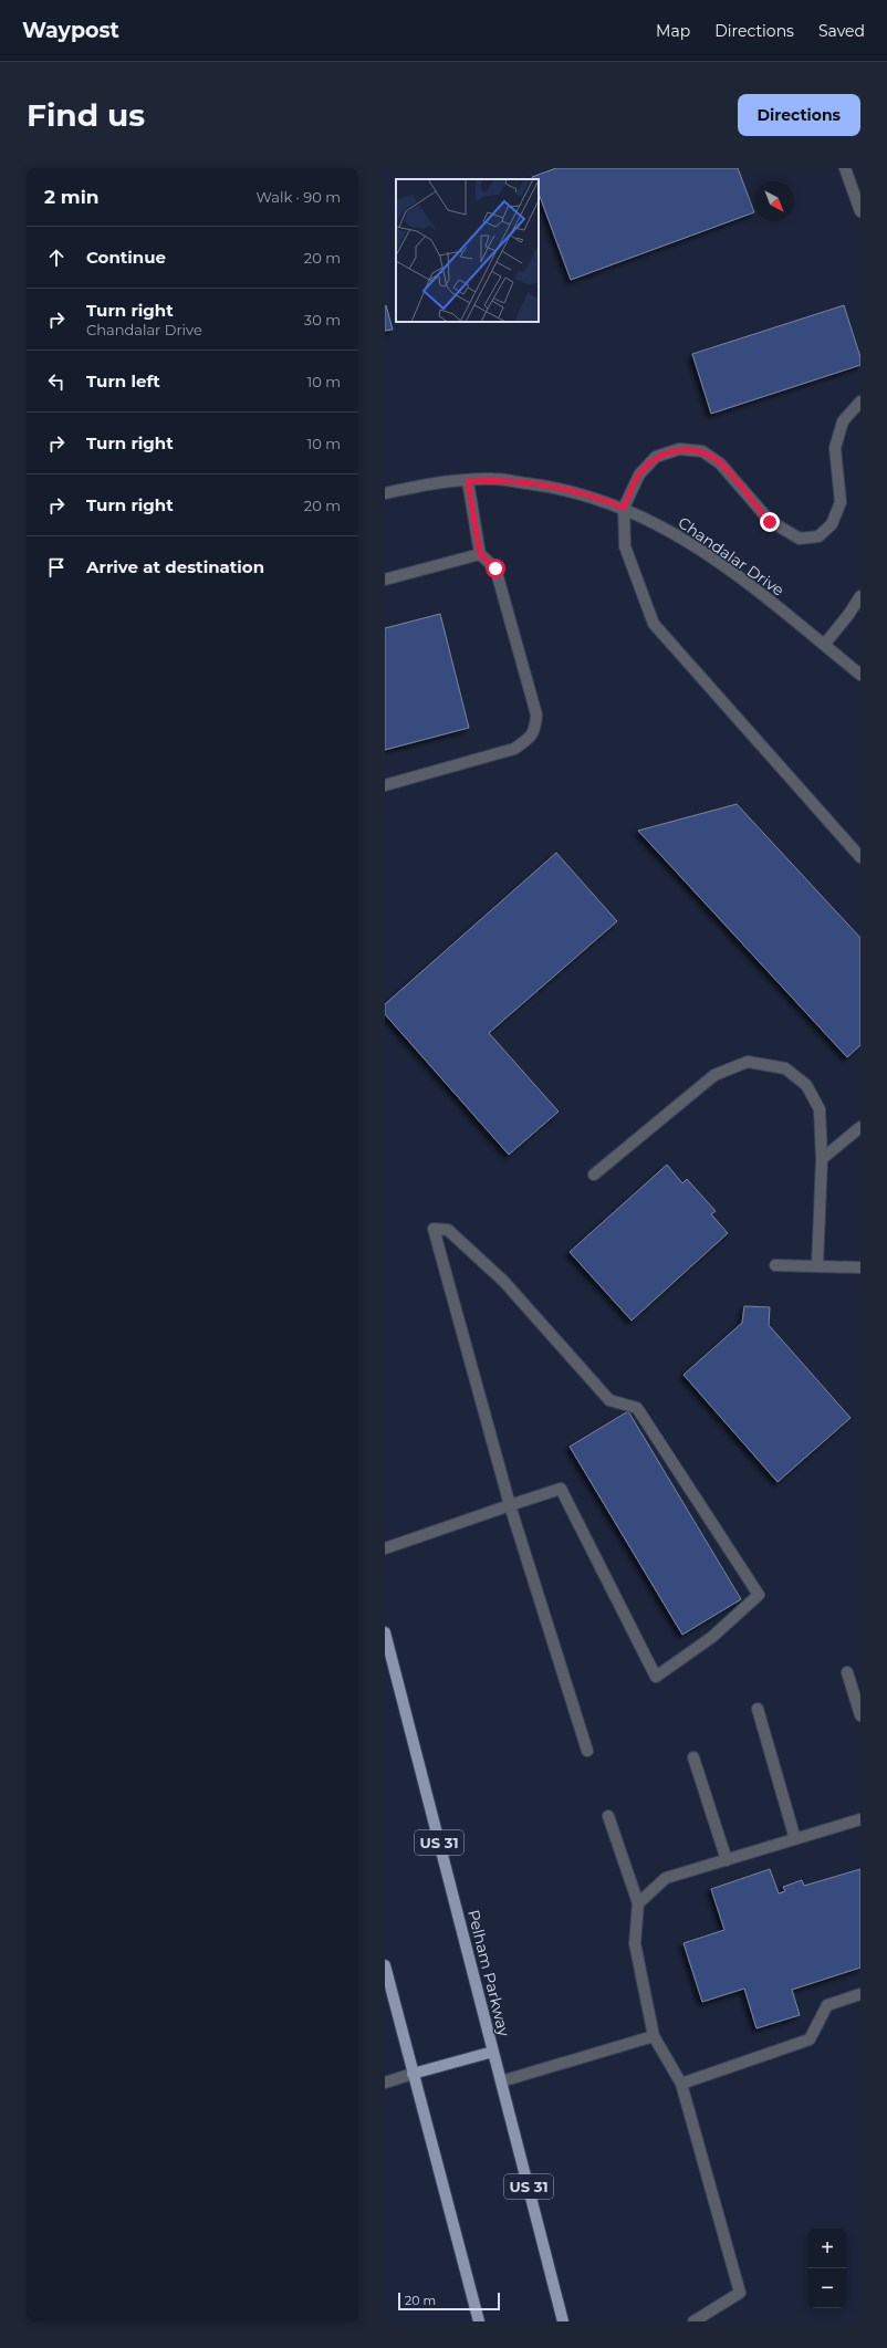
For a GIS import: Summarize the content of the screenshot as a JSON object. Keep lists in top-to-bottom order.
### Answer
{
  "streets": {
    "main road": ["US 31", "Pelham Parkway"],
    "street": ["Chandalar Drive"]
  },
  "scale_bar": "20 m",
  "north": "bottom right",
  "page": {
    "header": "Waypost",
    "nav": ["Map", "Directions", "Saved"],
    "buttons": "Directions",
    "title": "Find us",
    "heading": ["2 min", "Walk · 90 m"],
    "list": [
      ["Continue", "20 m"],
      ["Turn right", "Chandalar Drive", "30 m"],
      ["Turn left", "10 m"],
      ["Turn right", "10 m"],
      ["Turn right", "20 m"],
      "Arrive at destination"
    ],
    "map_buttons": ["+", "−"],
    "scale": "20 m"
  }
}
